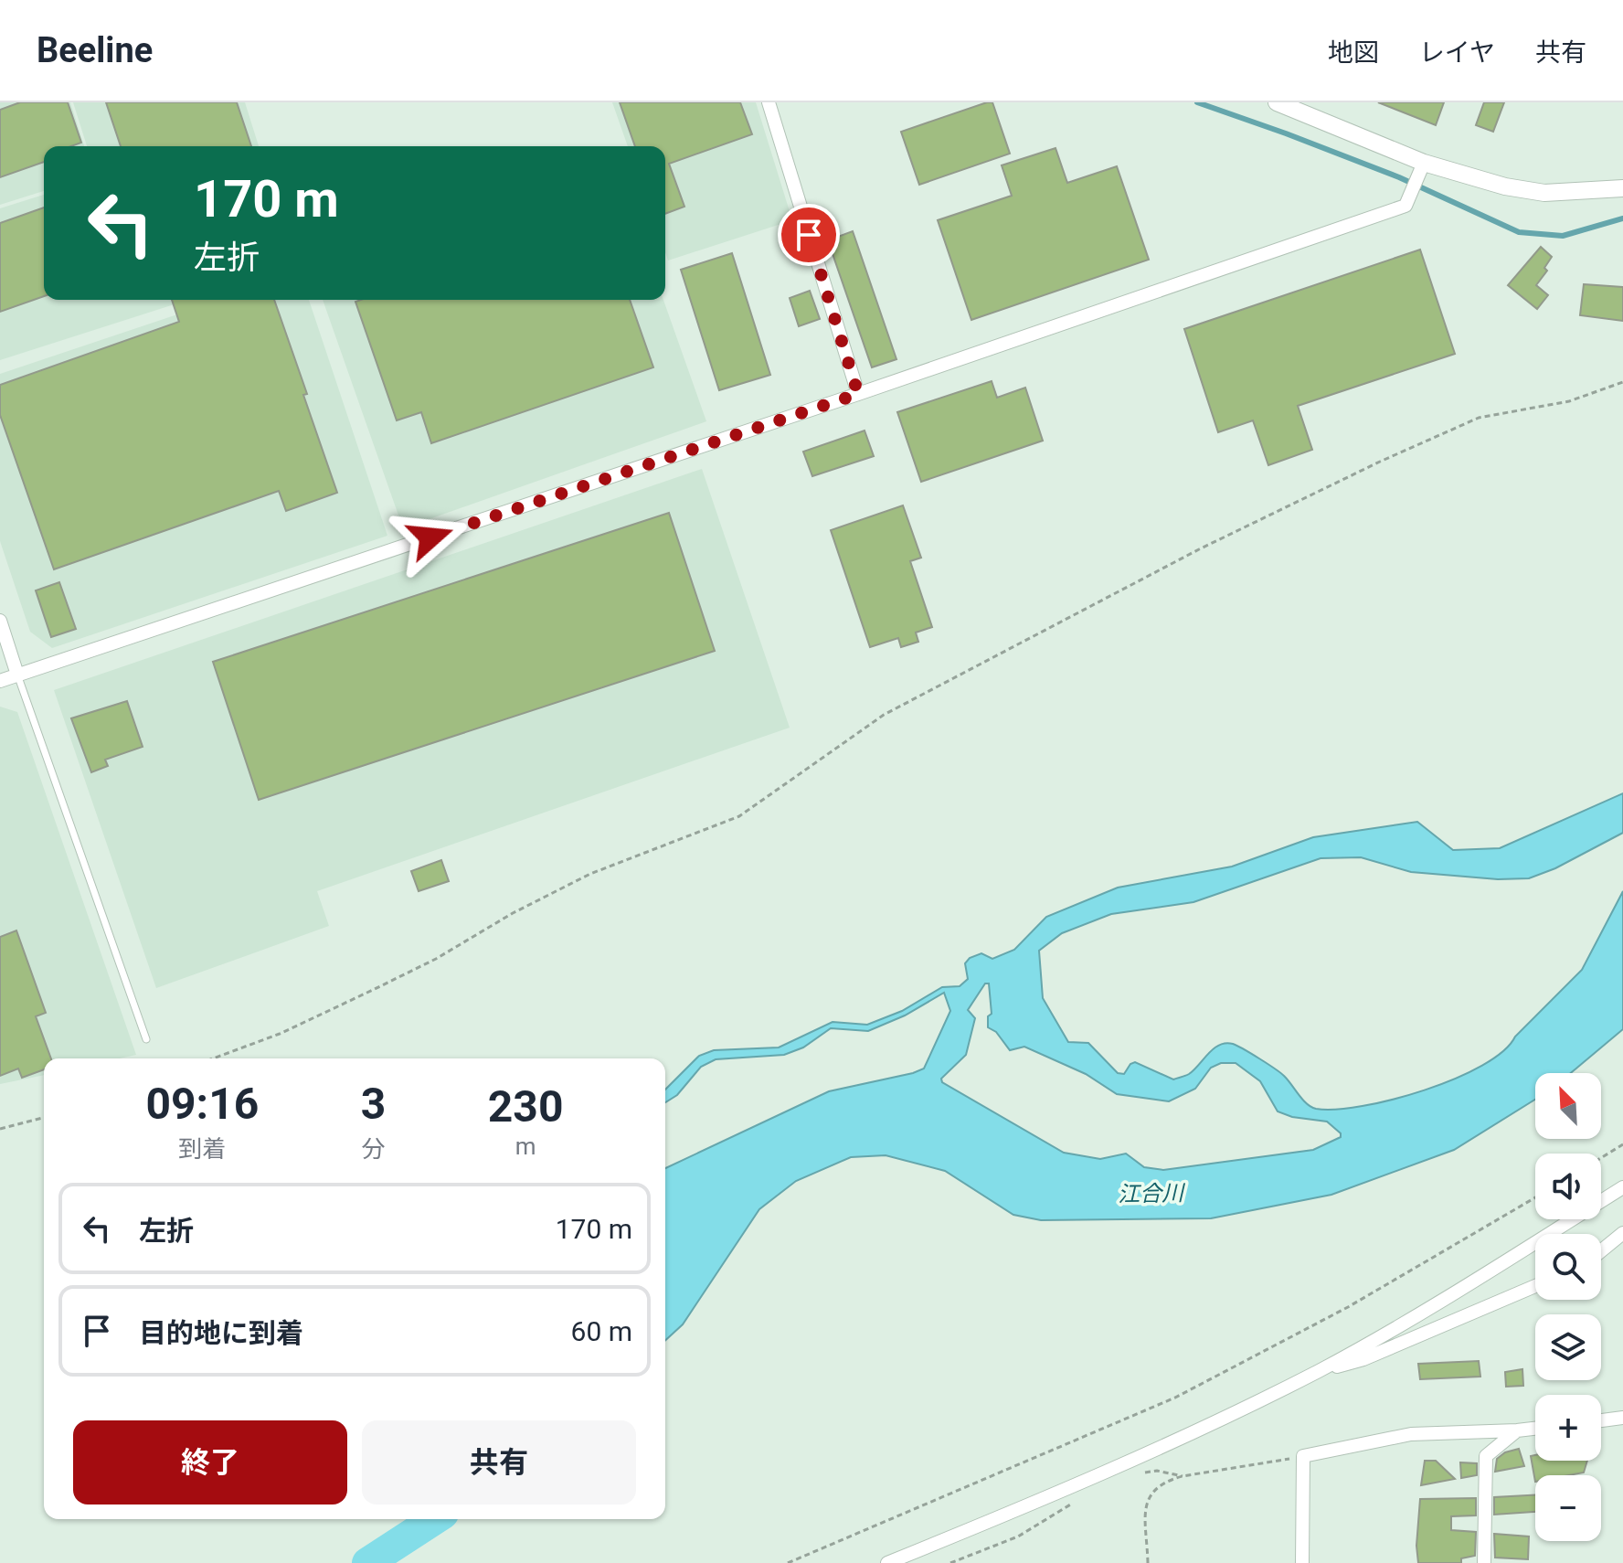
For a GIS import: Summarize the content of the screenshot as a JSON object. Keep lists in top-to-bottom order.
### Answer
{
  "water": ["江合川"],
  "north": "top left",
  "page": {
    "header": "Beeline",
    "nav": ["地図", "レイヤ", "共有"],
    "turn": ["170 m", "左折"],
    "eta": [
      "09:16",
      "到着",
      "3",
      "分",
      "230",
      "m"
    ],
    "map_buttons": ["+", "−"],
    "list": [
      {
        "name": "左折",
        "value": "170 m"
      },
      {
        "name": "目的地に到着",
        "value": "60 m"
      }
    ],
    "buttons": ["終了", "共有"]
  }
}
